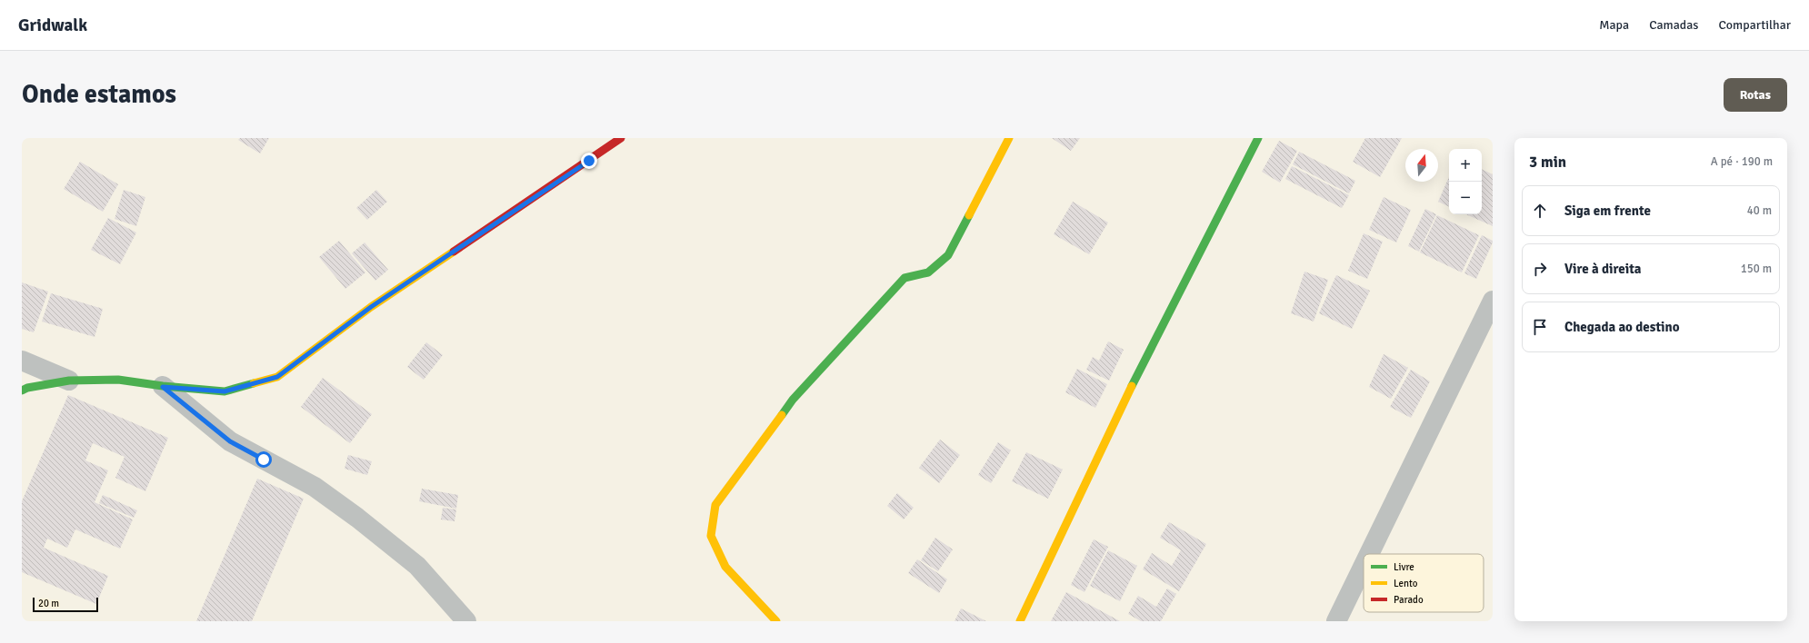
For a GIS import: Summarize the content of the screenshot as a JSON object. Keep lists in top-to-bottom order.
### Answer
{
  "legend": ["Livre", "Lento", "Parado"],
  "scale_bar": "20 m",
  "north": "top",
  "page": {
    "header": "Gridwalk",
    "nav": ["Mapa", "Camadas", "Compartilhar"],
    "buttons": "Rotas",
    "title": "Onde estamos",
    "heading": ["3 min", "A pé · 190 m"],
    "map_buttons": ["+", "−"],
    "list": [
      ["Siga em frente", "40 m"],
      ["Vire à direita", "150 m"],
      "Chegada ao destino"
    ],
    "scale": "20 m"
  }
}
